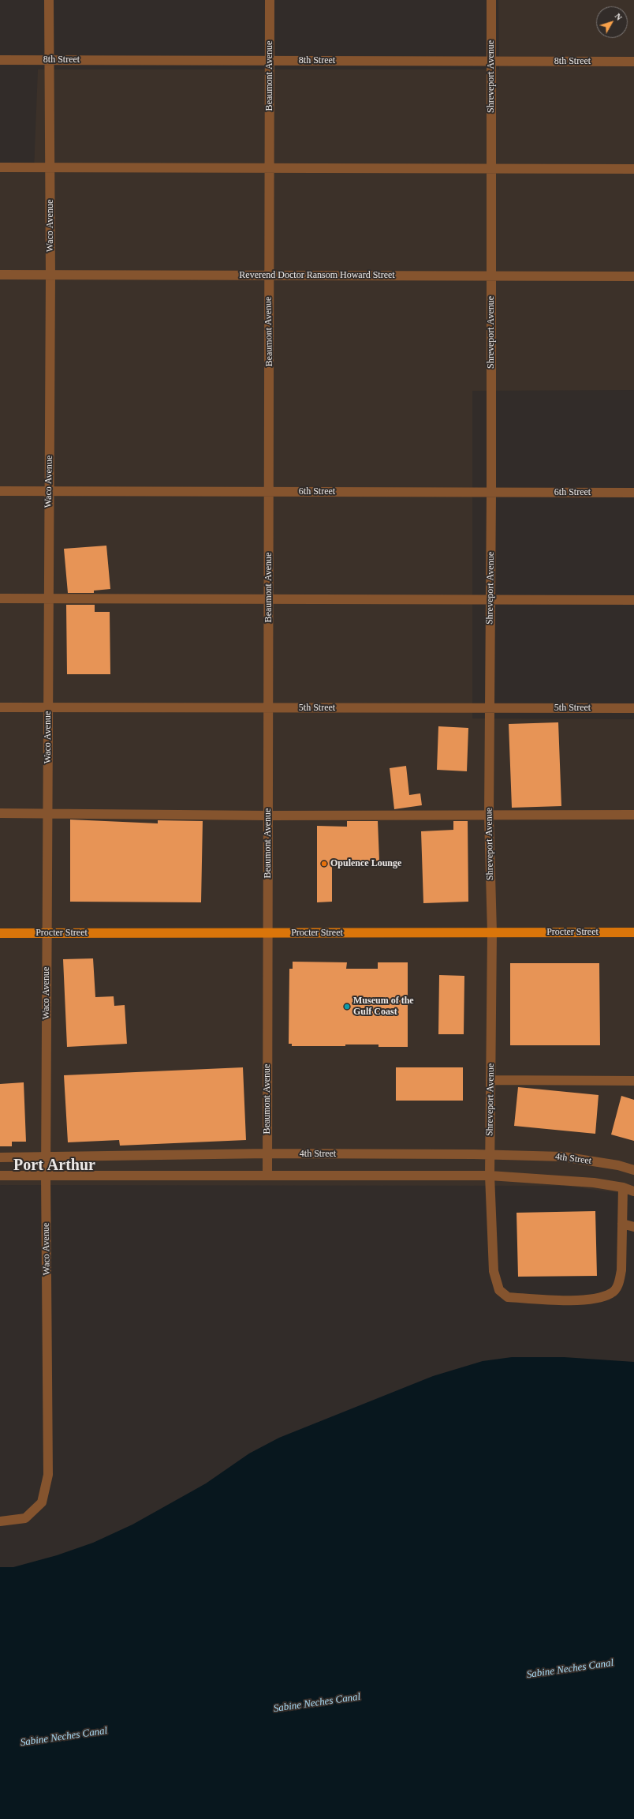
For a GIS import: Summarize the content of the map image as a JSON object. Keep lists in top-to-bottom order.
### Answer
{
  "streets": {
    "main road": ["Procter Street"],
    "street": [
      "8th Street",
      "Beaumont Avenue",
      "Shreveport Avenue",
      "Waco Avenue",
      "Reverend Doctor Ransom Howard Street",
      "6th Street",
      "5th Street",
      "4th Street"
    ]
  },
  "crossings": [
    ["8th Street", "Beaumont Avenue"],
    ["8th Street", "Shreveport Avenue"],
    ["8th Street", "Waco Avenue"],
    ["Beaumont Avenue", "Reverend Doctor Ransom Howard Street"],
    ["Beaumont Avenue", "6th Street"],
    ["Beaumont Avenue", "5th Street"],
    ["Beaumont Avenue", "Procter Street"],
    ["Beaumont Avenue", "4th Street"],
    ["Shreveport Avenue", "Reverend Doctor Ransom Howard Street"],
    ["Shreveport Avenue", "6th Street"],
    ["Shreveport Avenue", "5th Street"],
    ["Shreveport Avenue", "Procter Street"],
    ["Shreveport Avenue", "4th Street"],
    ["Waco Avenue", "Reverend Doctor Ransom Howard Street"],
    ["Waco Avenue", "6th Street"],
    ["Waco Avenue", "5th Street"],
    ["Waco Avenue", "Procter Street"],
    ["Waco Avenue", "4th Street"]
  ],
  "districts": ["Port Arthur"],
  "water": ["Sabine Neches Canal"],
  "places": ["Opulence Lounge", "Museum of the Gulf Coast"],
  "north": "top right"
}
